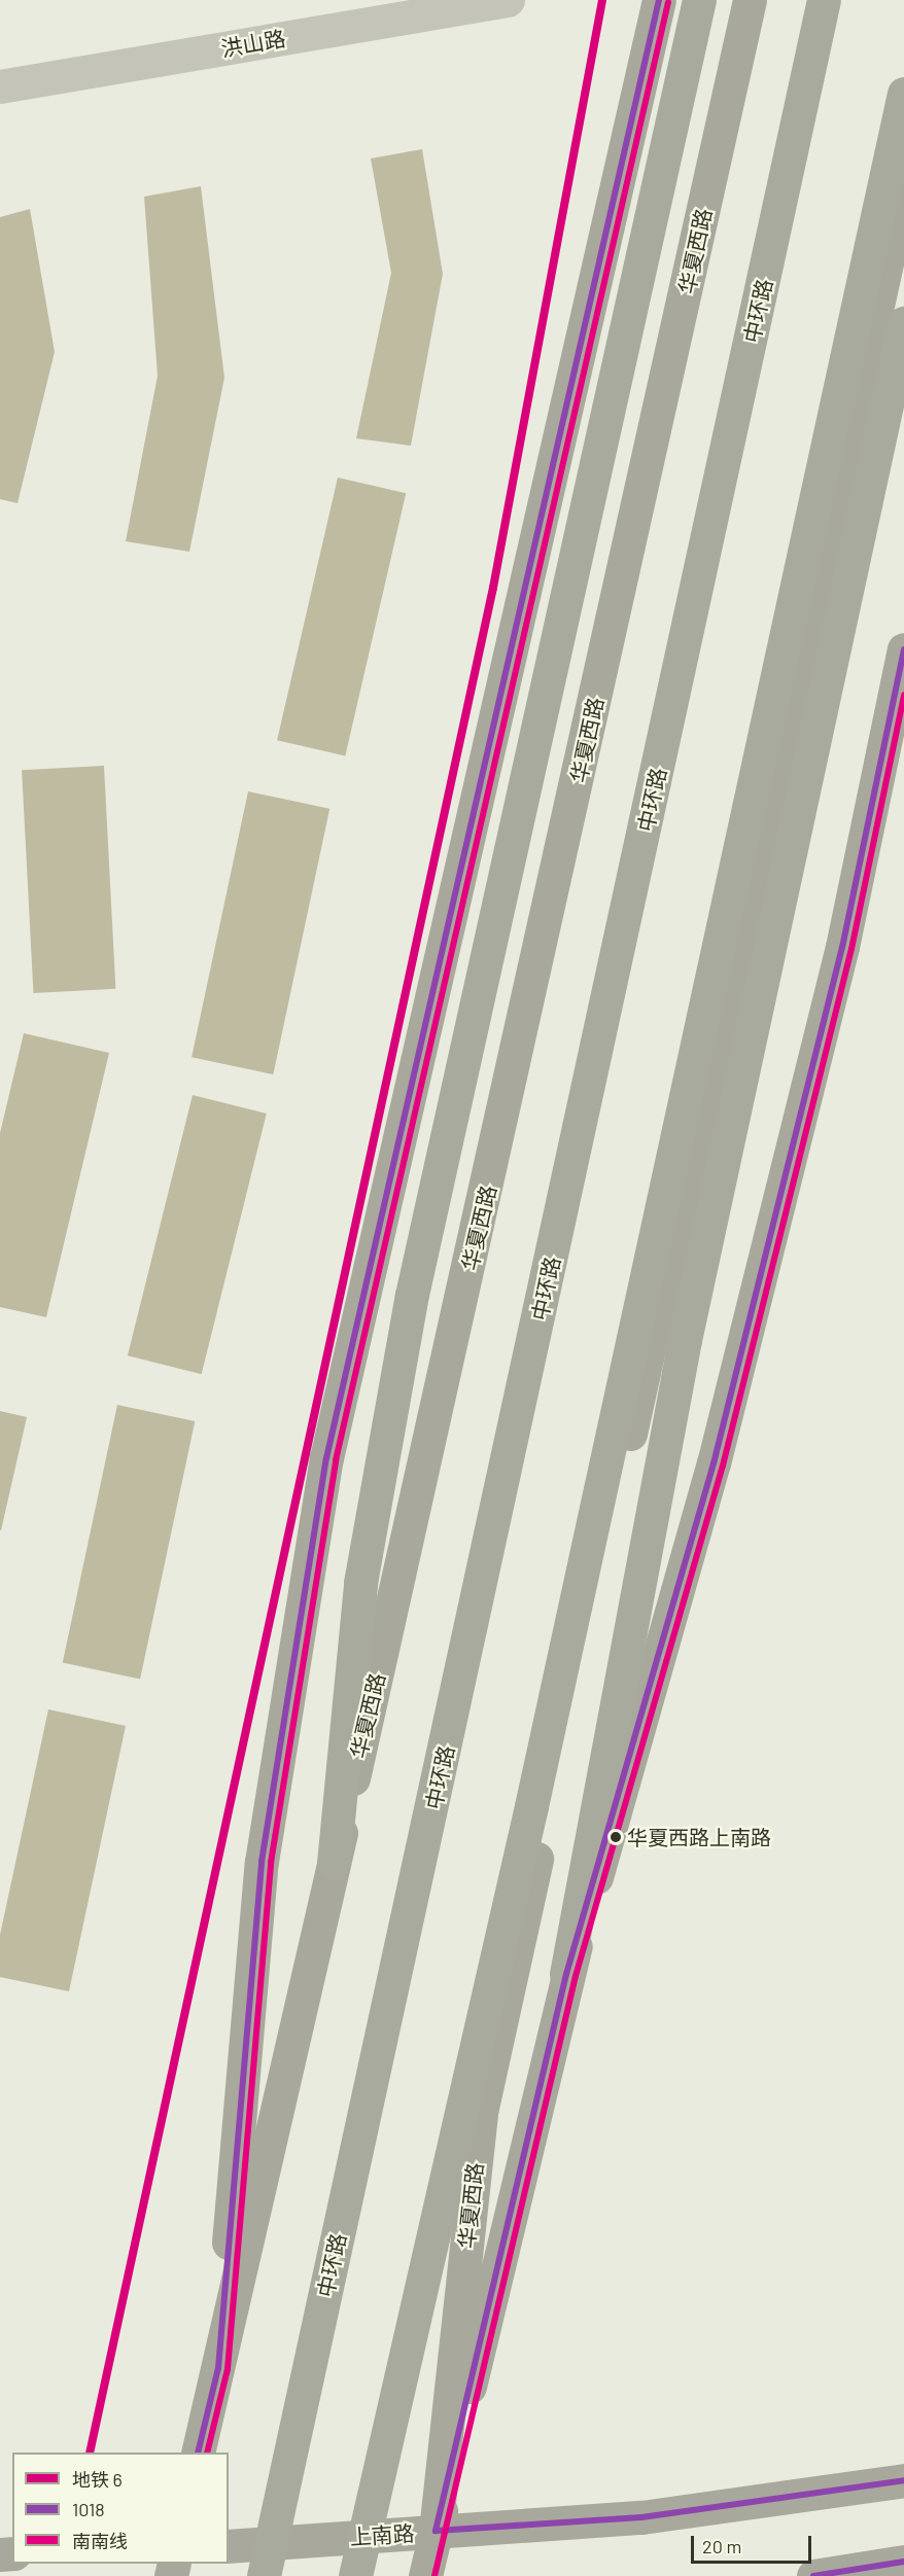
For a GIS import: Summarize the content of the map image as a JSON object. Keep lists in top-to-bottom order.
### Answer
{
  "streets": {
    "highway": ["中环路"],
    "main road": ["华夏西路", "上南路"],
    "street": ["洪山路"]
  },
  "crossings": [
    ["华夏西路", "上南路"]
  ],
  "places": ["华夏西路上南路"],
  "lines": ["metro line 6", "transit line 1018", "transit line 南南线"],
  "legend": ["地铁 6", "1018", "南南线"],
  "scale_bar": "20 m"
}
